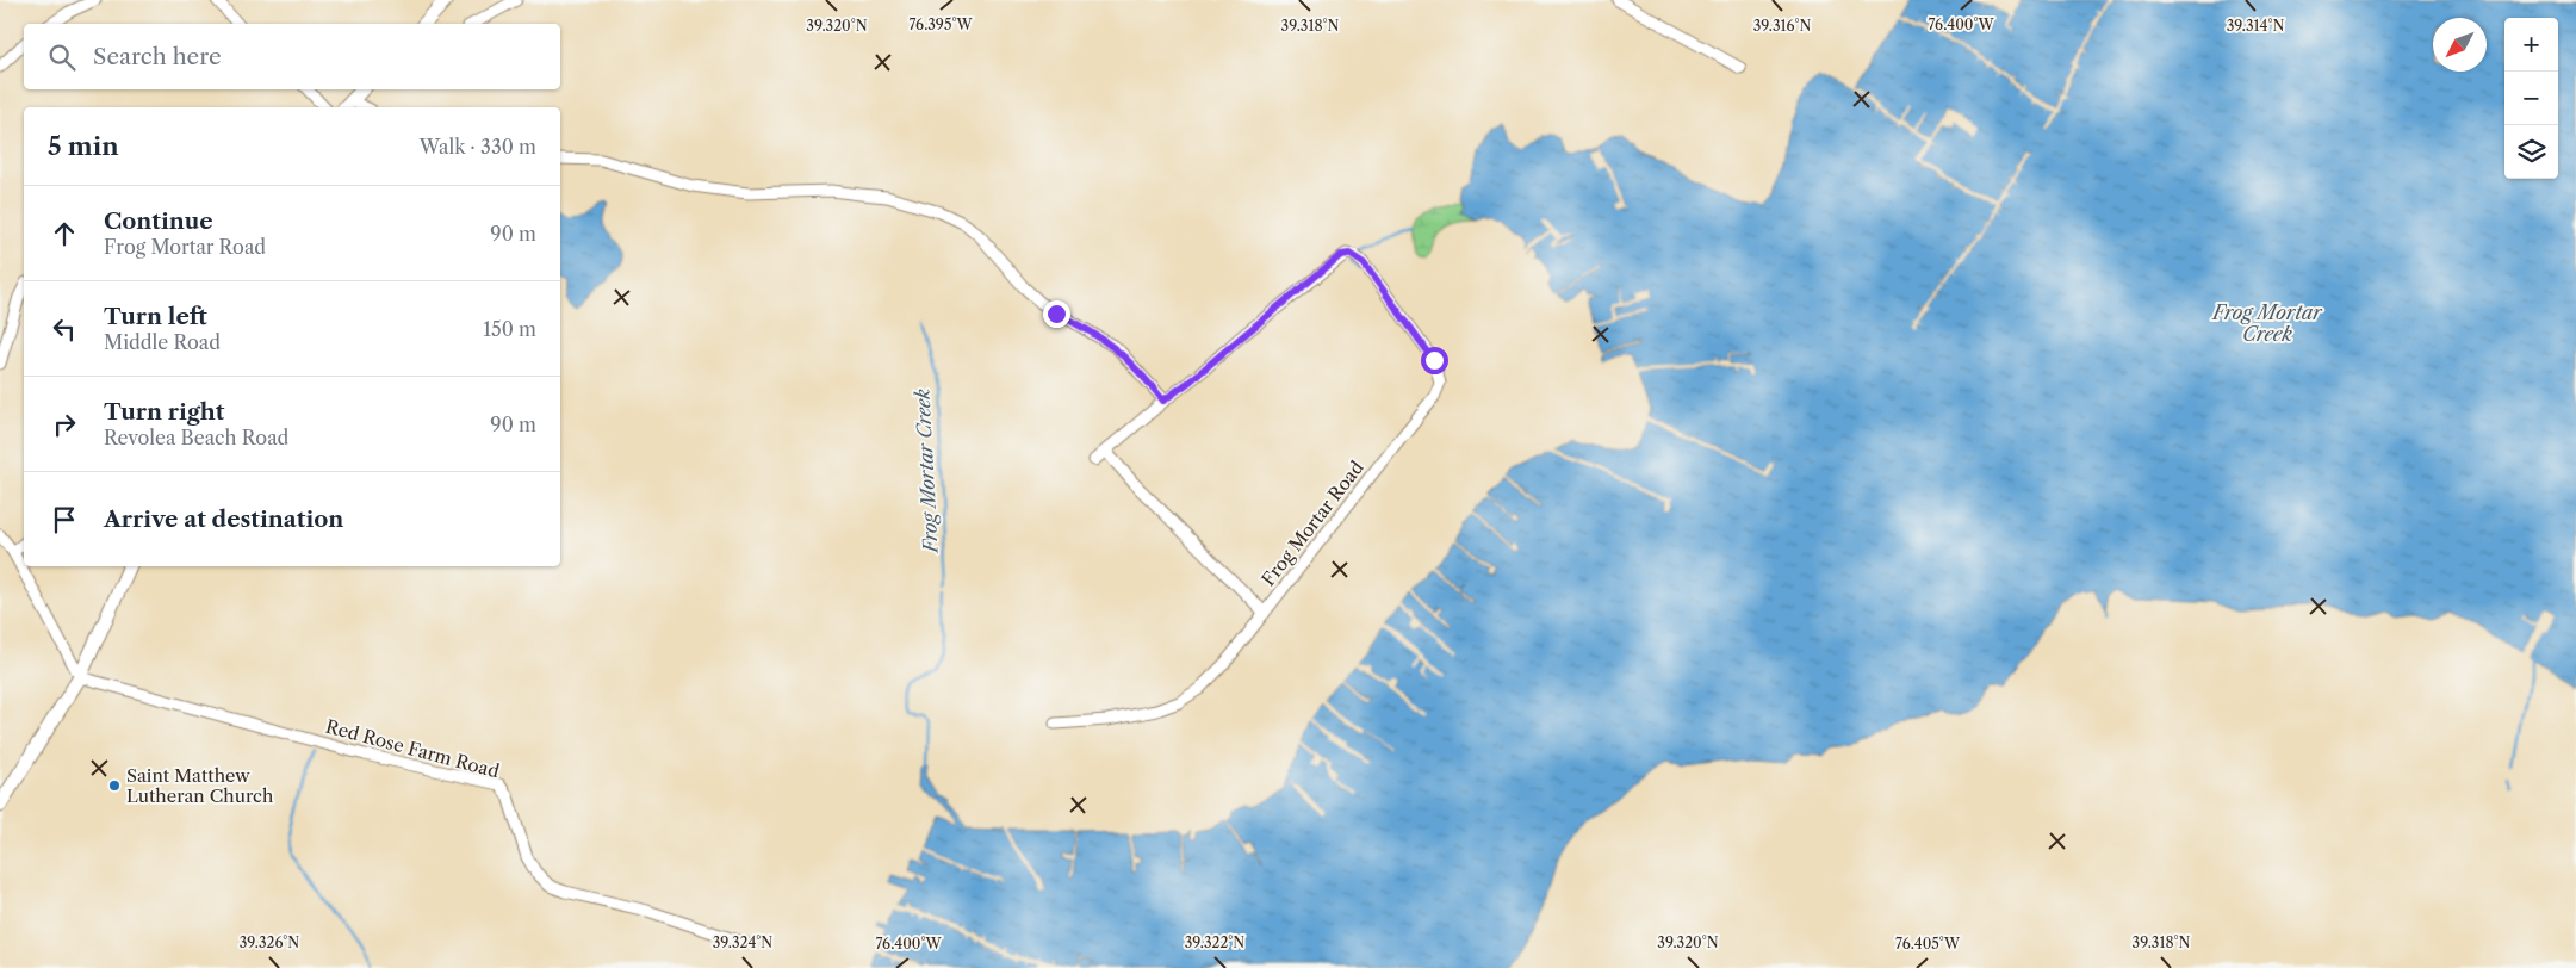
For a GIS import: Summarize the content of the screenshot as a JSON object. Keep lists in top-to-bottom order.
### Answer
{
  "streets": {
    "street": ["Frog Mortar Road", "Red Rose Farm Road"]
  },
  "water": ["Frog Mortar Creek"],
  "places": ["Saint Matthew Lutheran Church"],
  "north": "bottom left",
  "page": {
    "map_buttons": ["+", "−"],
    "search": "Search here",
    "heading": ["5 min", "Walk · 330 m"],
    "list": [
      ["Continue", "Frog Mortar Road", "90 m"],
      ["Turn left", "Middle Road", "150 m"],
      ["Turn right", "Revolea Beach Road", "90 m"],
      "Arrive at destination"
    ]
  },
  "coordinates": [
    "76.395°W",
    "76.400°W",
    "39.314°N",
    "39.320°N",
    "39.318°N",
    "39.316°N",
    "39.326°N",
    "39.324°N",
    "39.322°N",
    "76.405°W"
  ]
}
